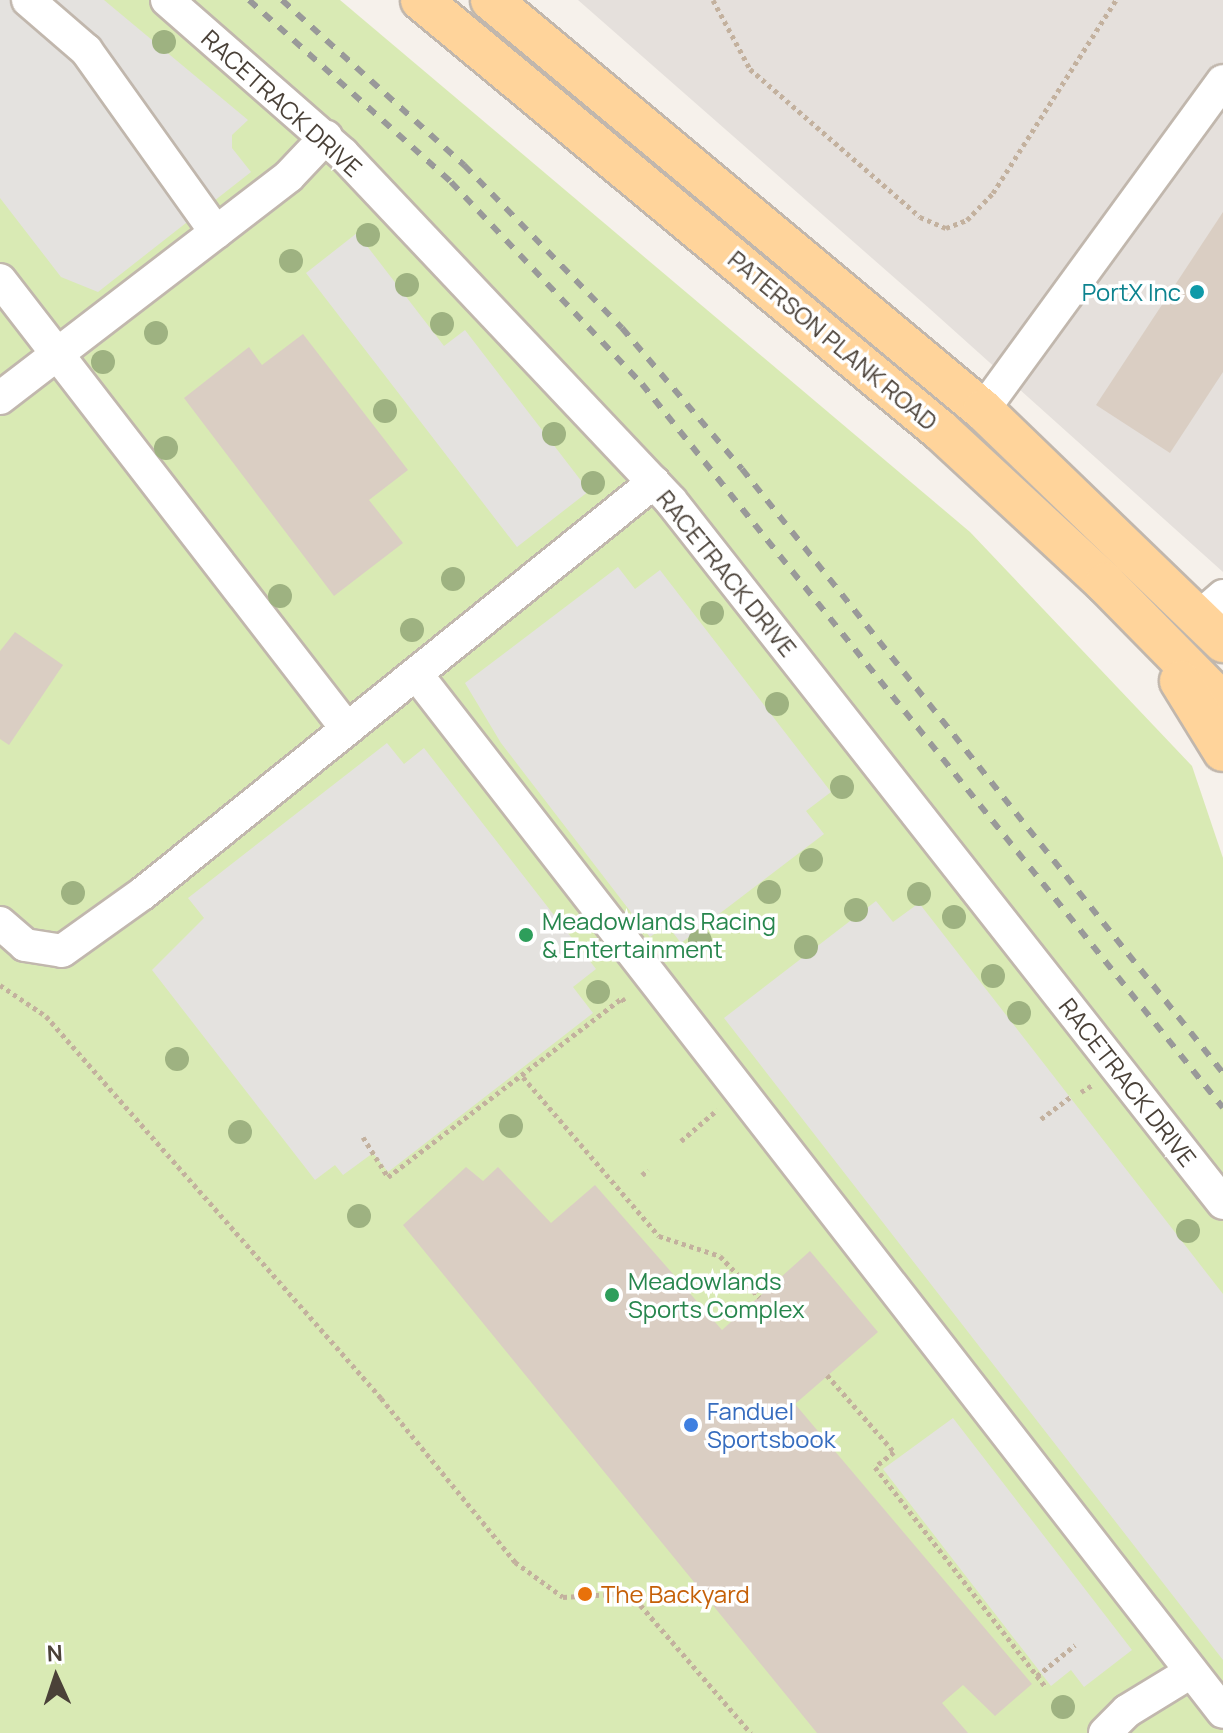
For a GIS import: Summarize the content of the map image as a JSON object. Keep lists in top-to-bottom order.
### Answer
{
  "streets": {
    "main road": ["PATERSON PLANK ROAD"],
    "street": ["RACETRACK DRIVE"]
  },
  "places": [
    "PortX Inc",
    "Meadowlands Racing & Entertainment",
    "Meadowlands Sports Complex",
    "Fanduel Sportsbook",
    "The Backyard"
  ],
  "north": "top"
}
